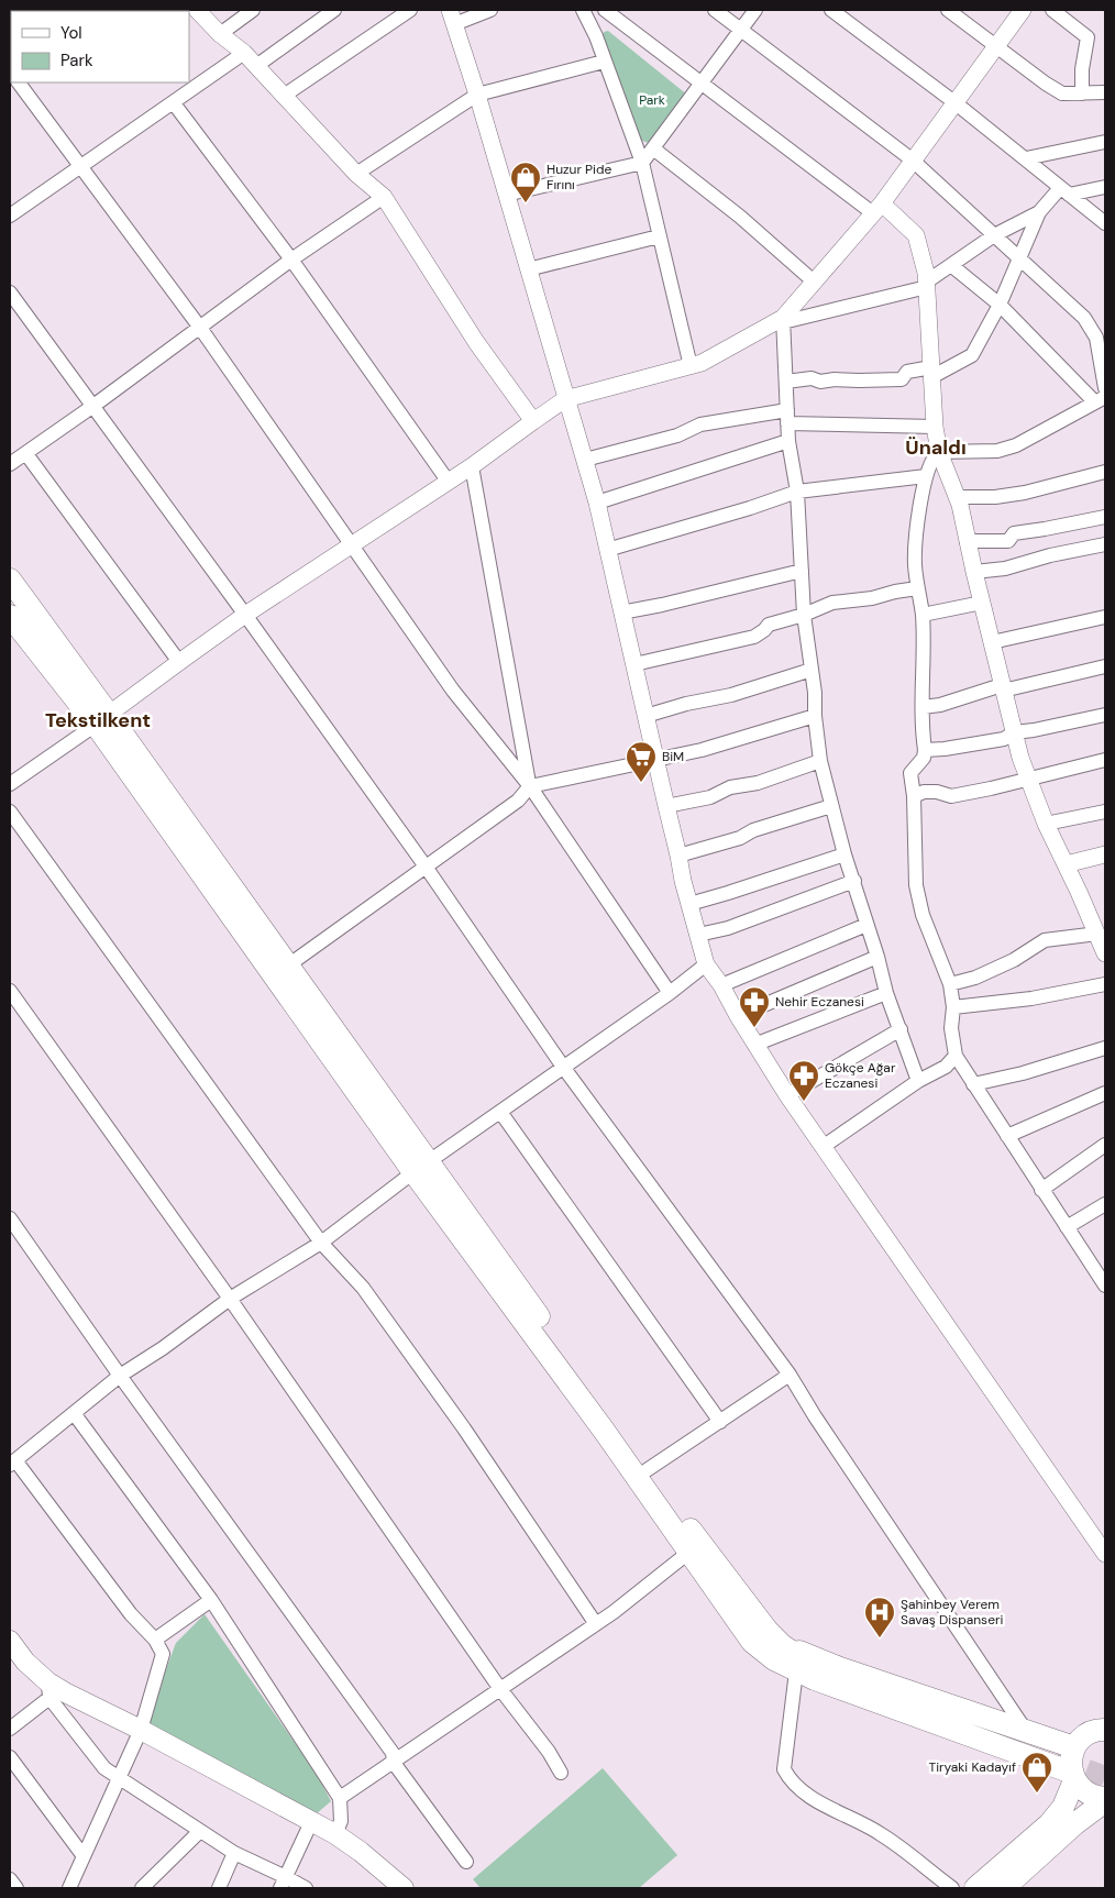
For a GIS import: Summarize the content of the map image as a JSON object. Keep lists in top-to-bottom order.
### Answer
{
  "districts": ["Ünaldı", "Tekstilkent"],
  "parks": ["Park"],
  "places": {
    "shop": ["Huzur Pide Fırını", "Tiryaki Kadayıf"],
    "supermarket": ["BiM"],
    "pharmacy": ["Nehir Eczanesi", "Gökçe Ağar Eczanesi"],
    "hospital": ["Şahinbey Verem Savaş Dispanseri"]
  },
  "legend": ["Yol", "Park"]
}
